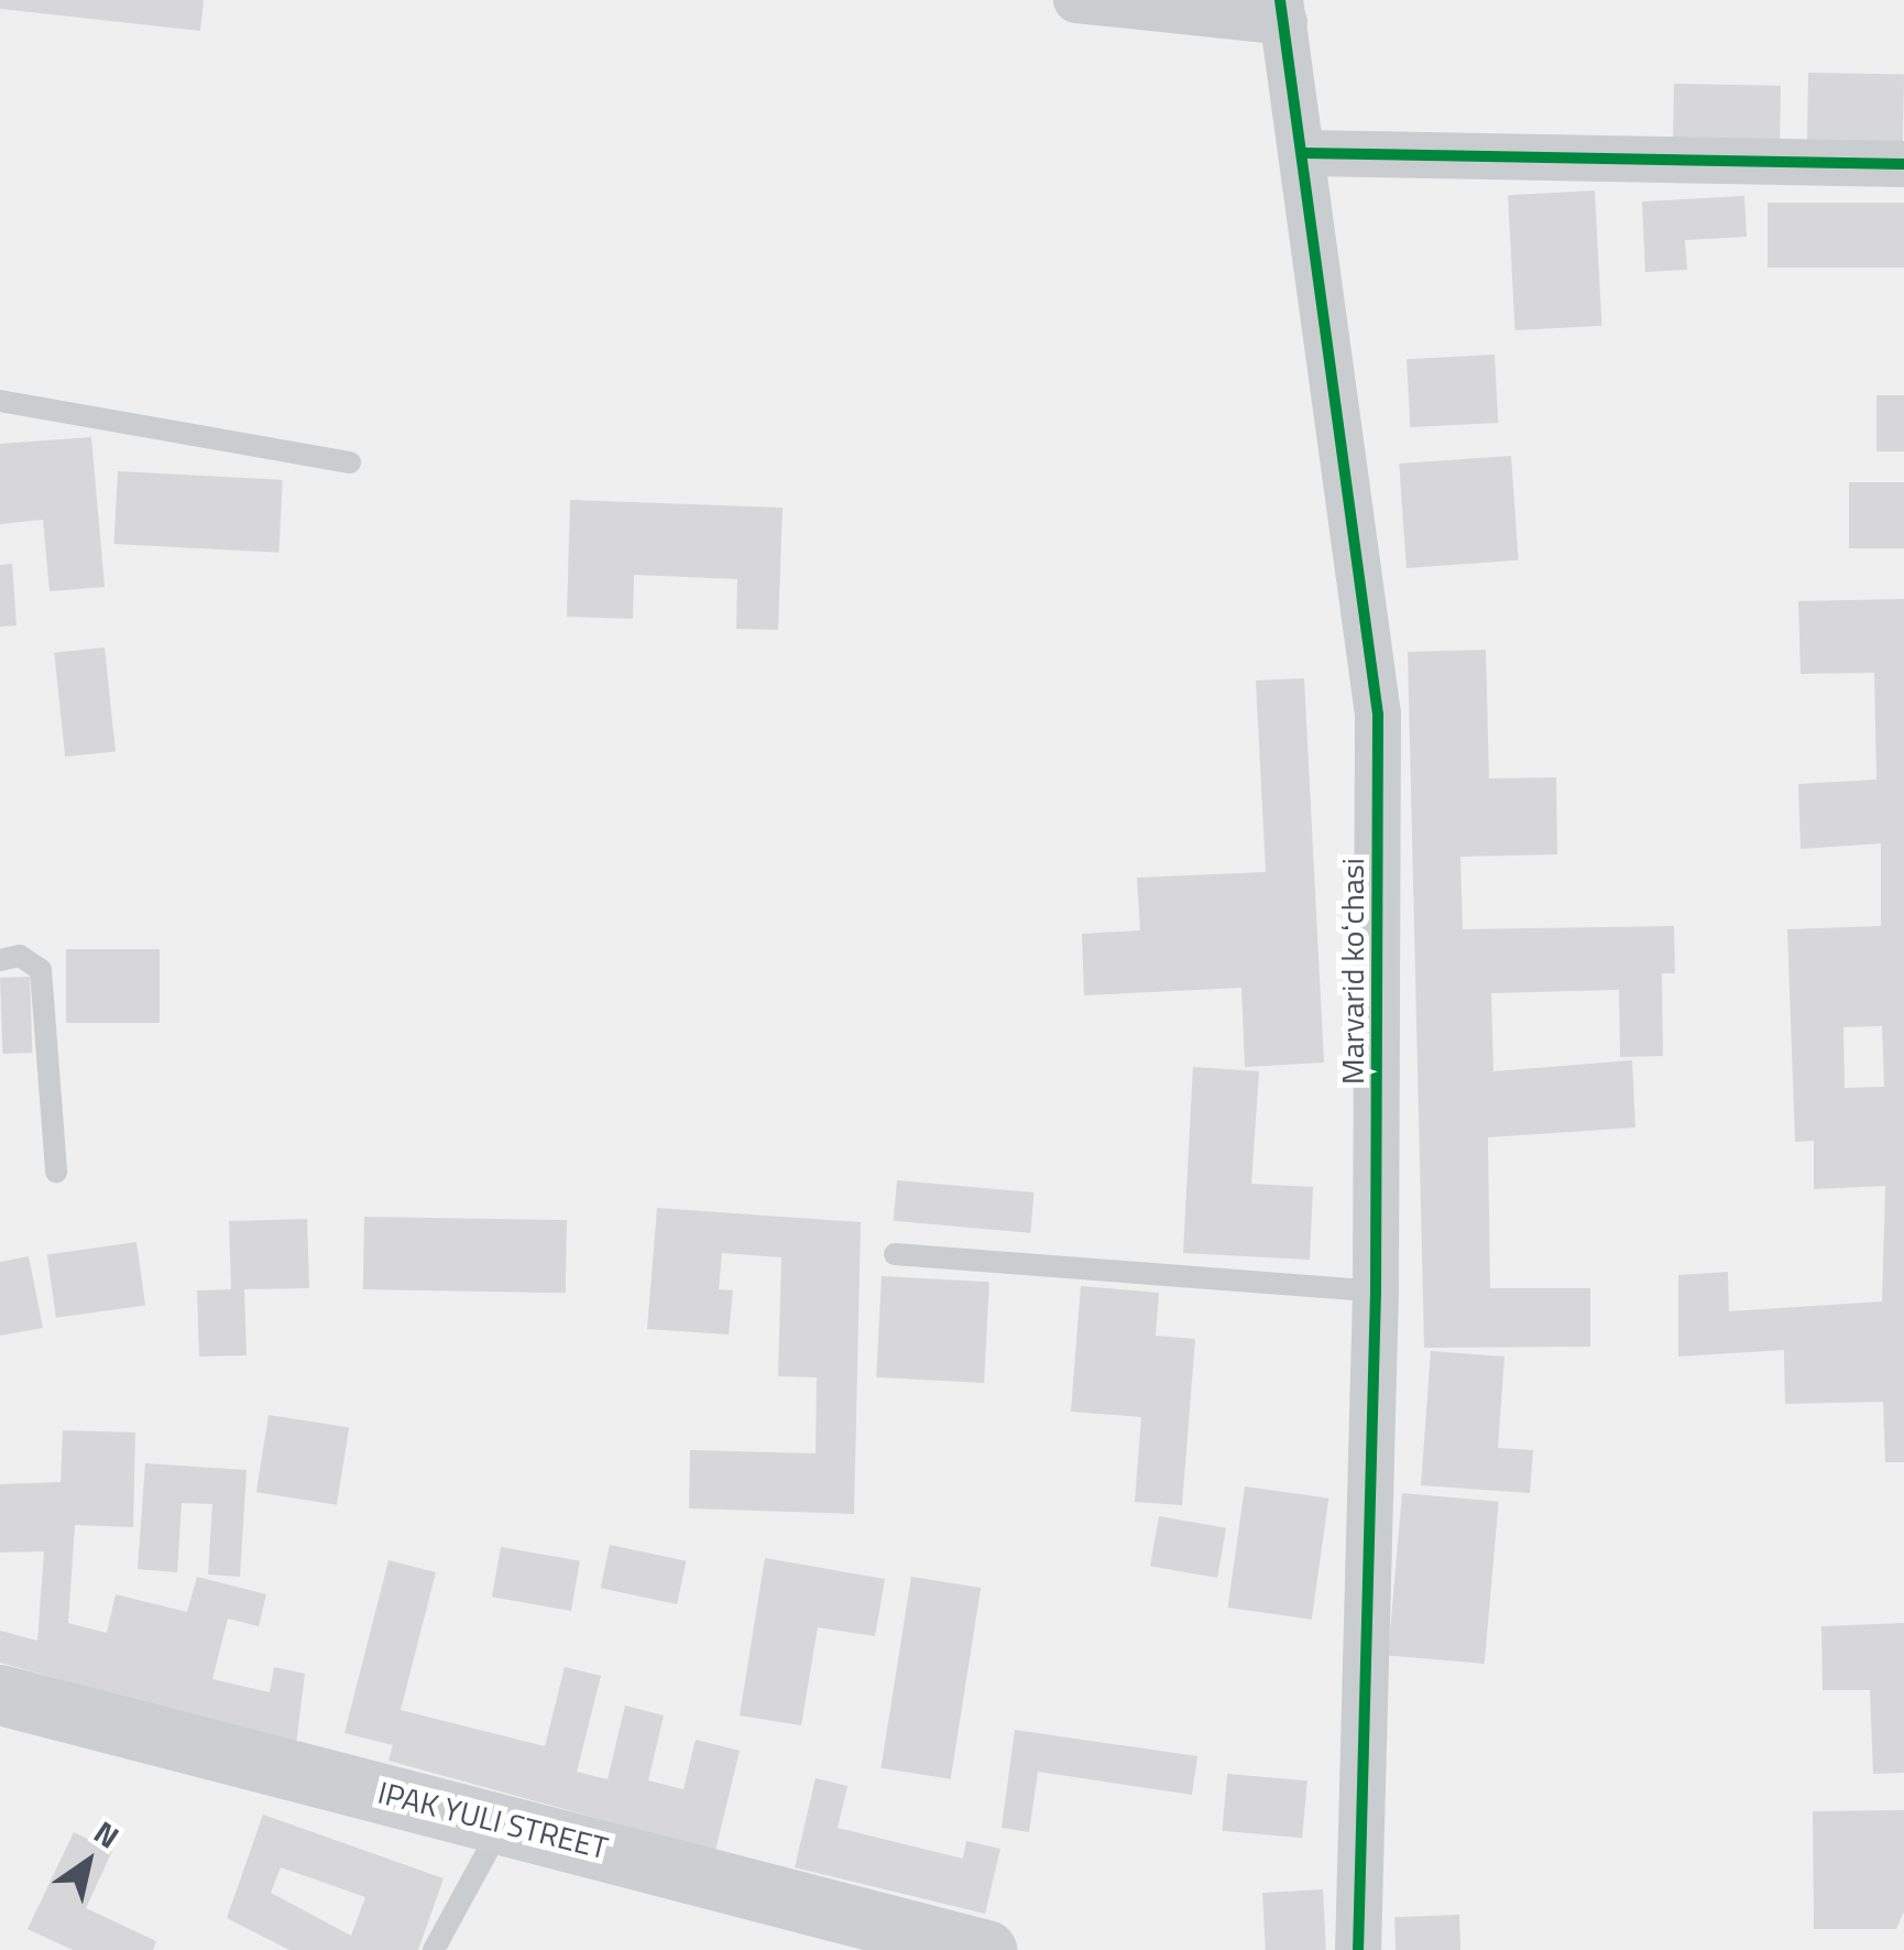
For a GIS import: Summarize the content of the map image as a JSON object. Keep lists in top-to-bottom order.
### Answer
{
  "streets": {
    "main road": ["IPAK YULI STREET"],
    "street": ["Marvarid koʻchasi"]
  },
  "north": "top right"
}
